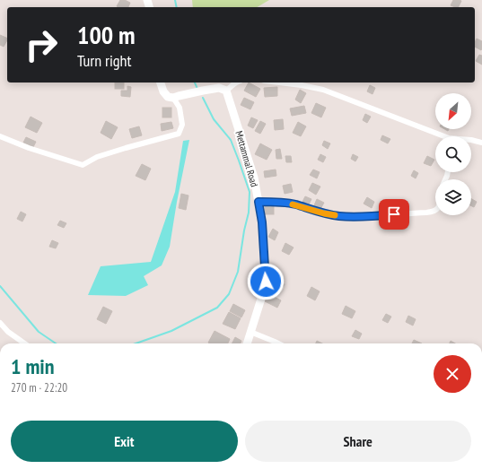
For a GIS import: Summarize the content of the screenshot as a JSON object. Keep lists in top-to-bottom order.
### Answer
{
  "streets": {
    "main road": ["Mettammal Road"]
  },
  "north": "bottom left",
  "page": {
    "turn": ["100 m", "Turn right"],
    "heading": ["1 min", "270 m · 22:20"],
    "buttons": ["Exit", "Share"]
  }
}
